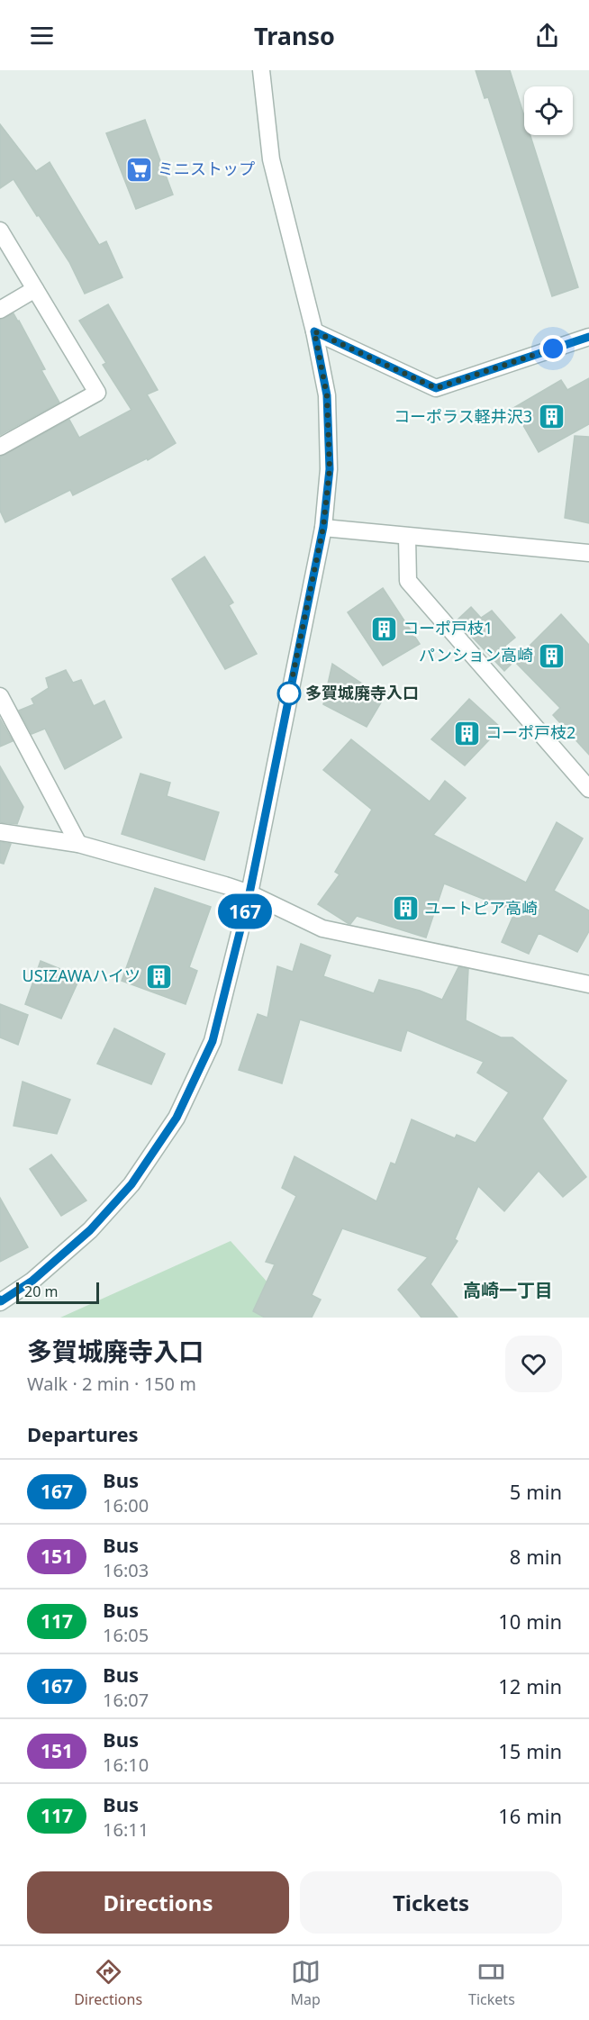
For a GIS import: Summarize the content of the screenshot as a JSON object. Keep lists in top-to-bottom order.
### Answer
{
  "districts": ["高崎一丁目"],
  "places": {
    "supermarket": ["ミニストップ"],
    "building": [
      "コーポラス軽井沢3",
      "コーポ戸枝1",
      "パンション高崎",
      "コーポ戸枝2",
      "ユートピア高崎",
      "USIZAWAハイツ"
    ],
    "other": ["多賀城廃寺入口"]
  },
  "lines": ["bus line 167"],
  "scale_bar": "20 m",
  "page": {
    "header": "Transo",
    "on_map": "167",
    "scale": "20 m",
    "heading": [
      ["多賀城廃寺入口", "Walk · 2 min · 150 m"],
      "Departures"
    ],
    "list": [
      {
        "mark": "167",
        "name": "Bus",
        "note": "16:00",
        "value": "5 min"
      },
      {
        "mark": "151",
        "name": "Bus",
        "note": "16:03",
        "value": "8 min"
      },
      {
        "mark": "117",
        "name": "Bus",
        "note": "16:05",
        "value": "10 min"
      },
      {
        "mark": "167",
        "name": "Bus",
        "note": "16:07",
        "value": "12 min"
      },
      {
        "mark": "151",
        "name": "Bus",
        "note": "16:10",
        "value": "15 min"
      },
      {
        "mark": "117",
        "name": "Bus",
        "note": "16:11",
        "value": "16 min"
      }
    ],
    "buttons": ["Directions", "Tickets"],
    "tabs": ["Directions", "Map", "Tickets"]
  }
}
